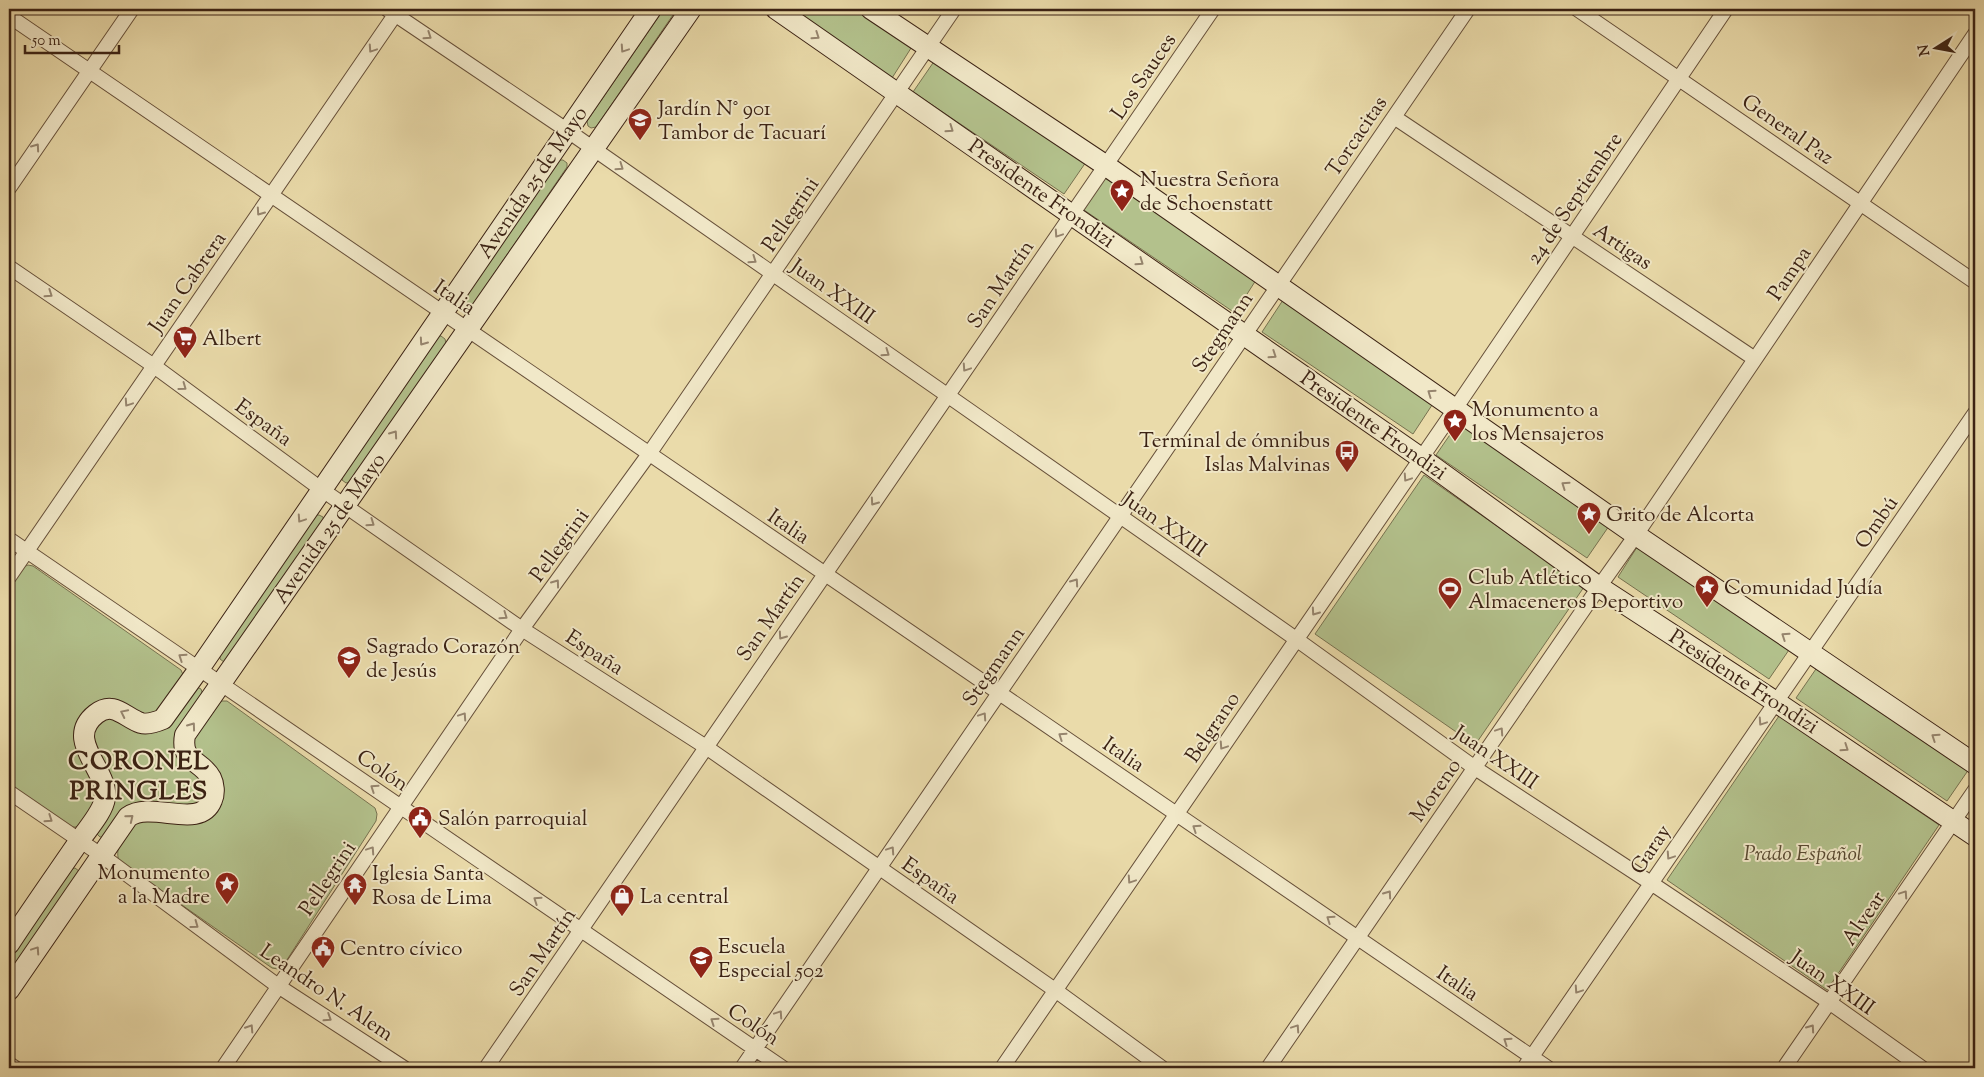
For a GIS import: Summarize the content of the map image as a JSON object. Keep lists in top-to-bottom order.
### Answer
{
  "streets": {
    "main road": ["Avenida 25 de Mayo", "Presidente Frondizi"],
    "street": [
      "Los Sauces",
      "General Paz",
      "Torcacitas",
      "24 de Septiembre",
      "Pellegrini",
      "Artigas",
      "Pampa",
      "Juan Cabrera",
      "San Martín",
      "Juan XXIII",
      "Italia",
      "Stegmann",
      "España",
      "Ombú",
      "Belgrano",
      "Colón",
      "Moreno",
      "Garay",
      "Alvear",
      "Leandro N. Alem"
    ]
  },
  "crossings": [
    ["Los Sauces", "San Martín"],
    ["General Paz", "24 de Septiembre"],
    ["General Paz", "Pampa"],
    ["Torcacitas", "Artigas"],
    ["Torcacitas", "Stegmann"],
    ["Avenida 25 de Mayo", "Juan XXIII"],
    ["Avenida 25 de Mayo", "Italia"],
    ["Avenida 25 de Mayo", "España"],
    ["Avenida 25 de Mayo", "Colón"],
    ["Avenida 25 de Mayo", "Leandro N. Alem"],
    ["Presidente Frondizi", "Pellegrini"],
    ["Presidente Frondizi", "San Martín"],
    ["Presidente Frondizi", "Stegmann"],
    ["Presidente Frondizi", "Belgrano"],
    ["Presidente Frondizi", "Moreno"],
    ["Presidente Frondizi", "Garay"],
    ["Presidente Frondizi", "Alvear"],
    ["24 de Septiembre", "Artigas"],
    ["24 de Septiembre", "Belgrano"],
    ["Pellegrini", "Juan XXIII"],
    ["Pellegrini", "Italia"],
    ["Pellegrini", "España"],
    ["Pellegrini", "Colón"],
    ["Pellegrini", "Leandro N. Alem"],
    ["Artigas", "Pampa"],
    ["Pampa", "Moreno"],
    ["Juan Cabrera", "Juan XXIII"],
    ["Juan Cabrera", "Italia"],
    ["Juan Cabrera", "España"],
    ["Juan Cabrera", "Colón"],
    ["San Martín", "Juan XXIII"],
    ["San Martín", "Italia"],
    ["San Martín", "España"],
    ["San Martín", "Colón"],
    ["Juan XXIII", "Stegmann"],
    ["Juan XXIII", "Belgrano"],
    ["Juan XXIII", "Moreno"],
    ["Juan XXIII", "Garay"],
    ["Juan XXIII", "Alvear"],
    ["Italia", "Stegmann"],
    ["Italia", "Belgrano"],
    ["Italia", "Moreno"],
    ["Italia", "Garay"],
    ["Stegmann", "España"],
    ["Stegmann", "Colón"],
    ["España", "Belgrano"],
    ["Ombú", "Garay"]
  ],
  "one_way": [
    "Pellegrini",
    "Juan Cabrera",
    "San Martín",
    "Stegmann",
    "España",
    "Belgrano",
    "Colón",
    "Moreno",
    "Garay",
    "Alvear",
    "Leandro N. Alem"
  ],
  "districts": ["CORONEL PRINGLES"],
  "parks": ["Prado Español"],
  "places": {
    "school or university": ["Jardín N° 901 Tambor de Tacuarí", "Sagrado Corazón de Jesús", "Escuela Especial 502"],
    "place": [
      "Nuestra Señora de Schoenstatt",
      "Monumento a los Mensajeros",
      "Grito de Alcorta",
      "Comunidad Judía",
      "Monumento a la Madre"
    ],
    "supermarket": ["Albert"],
    "bus stop": ["Terminal de ómnibus Islas Malvinas"],
    "sports": ["Club Atlético Almaceneros Deportivo"],
    "public building": ["Salón parroquial", "Centro cívico"],
    "temple": ["Iglesia Santa Rosa de Lima"],
    "shop": ["La central"]
  },
  "scale_bar": "50 m",
  "north": "left"
}
